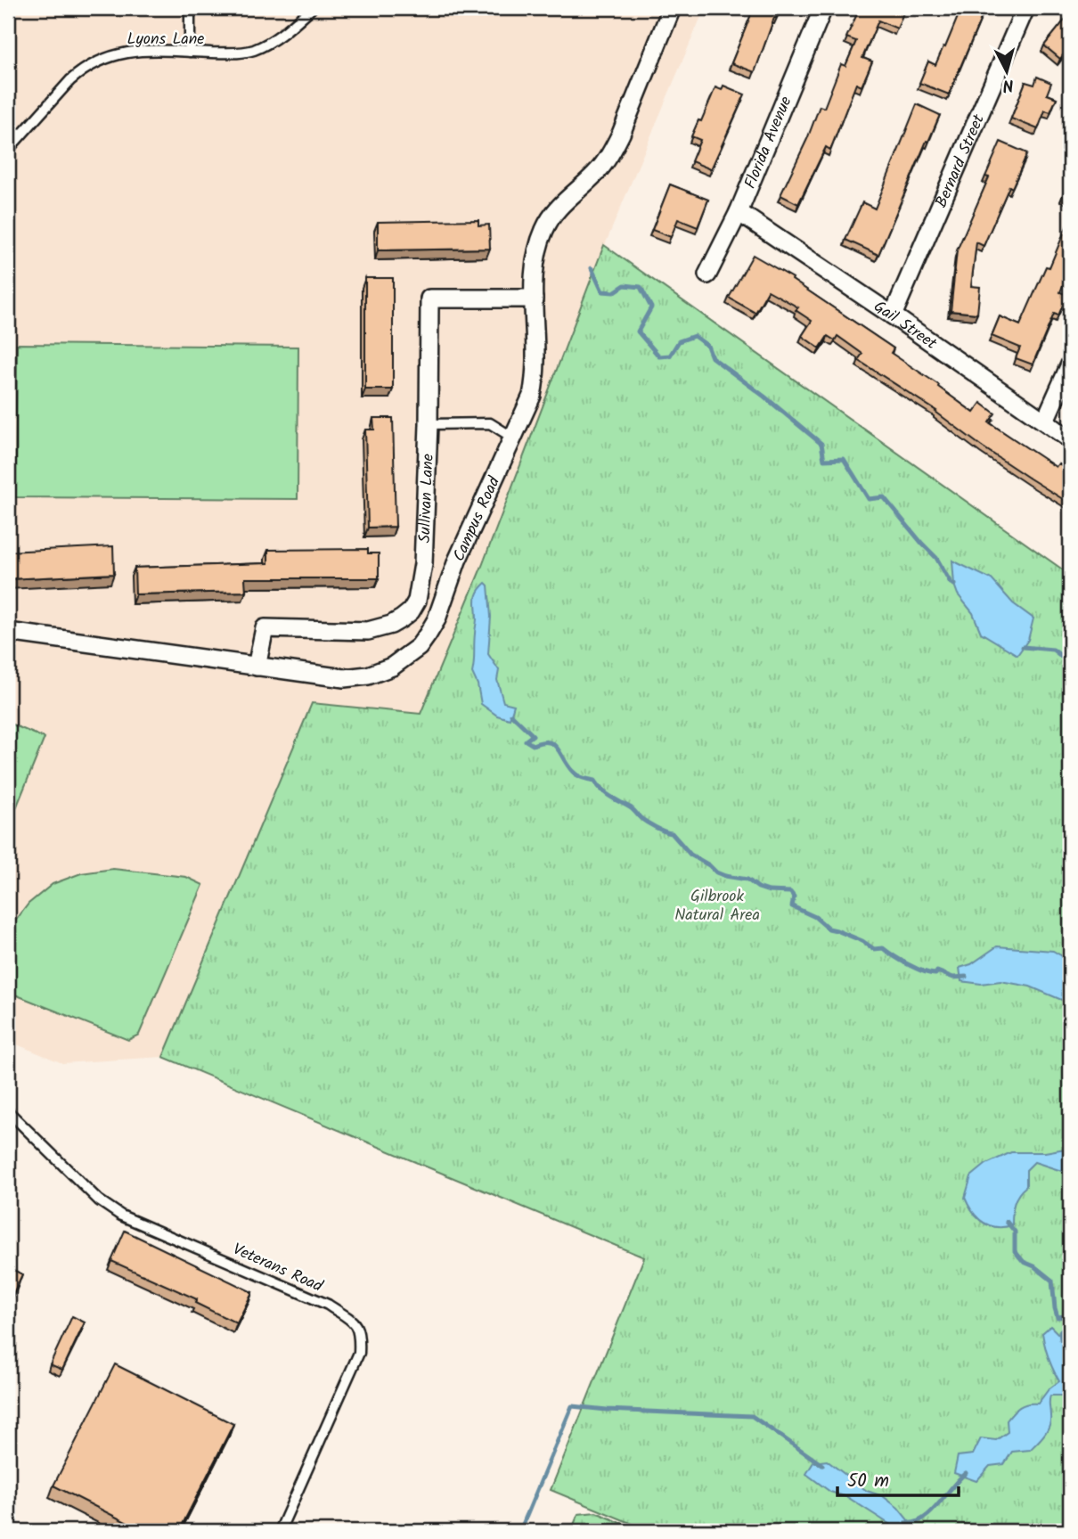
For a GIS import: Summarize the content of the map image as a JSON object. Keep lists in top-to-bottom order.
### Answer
{
  "streets": {
    "street": [
      "Florida Avenue",
      "Bernard Street",
      "Gail Street",
      "Sullivan Lane",
      "Campus Road"
    ],
    "lane": ["Lyons Lane", "Veterans Road"]
  },
  "crossings": [
    ["Florida Avenue", "Gail Street"],
    ["Bernard Street", "Gail Street"],
    ["Sullivan Lane", "Campus Road"]
  ],
  "parks": ["Gilbrook Natural Area"],
  "scale_bar": "50 m",
  "north": "bottom"
}
